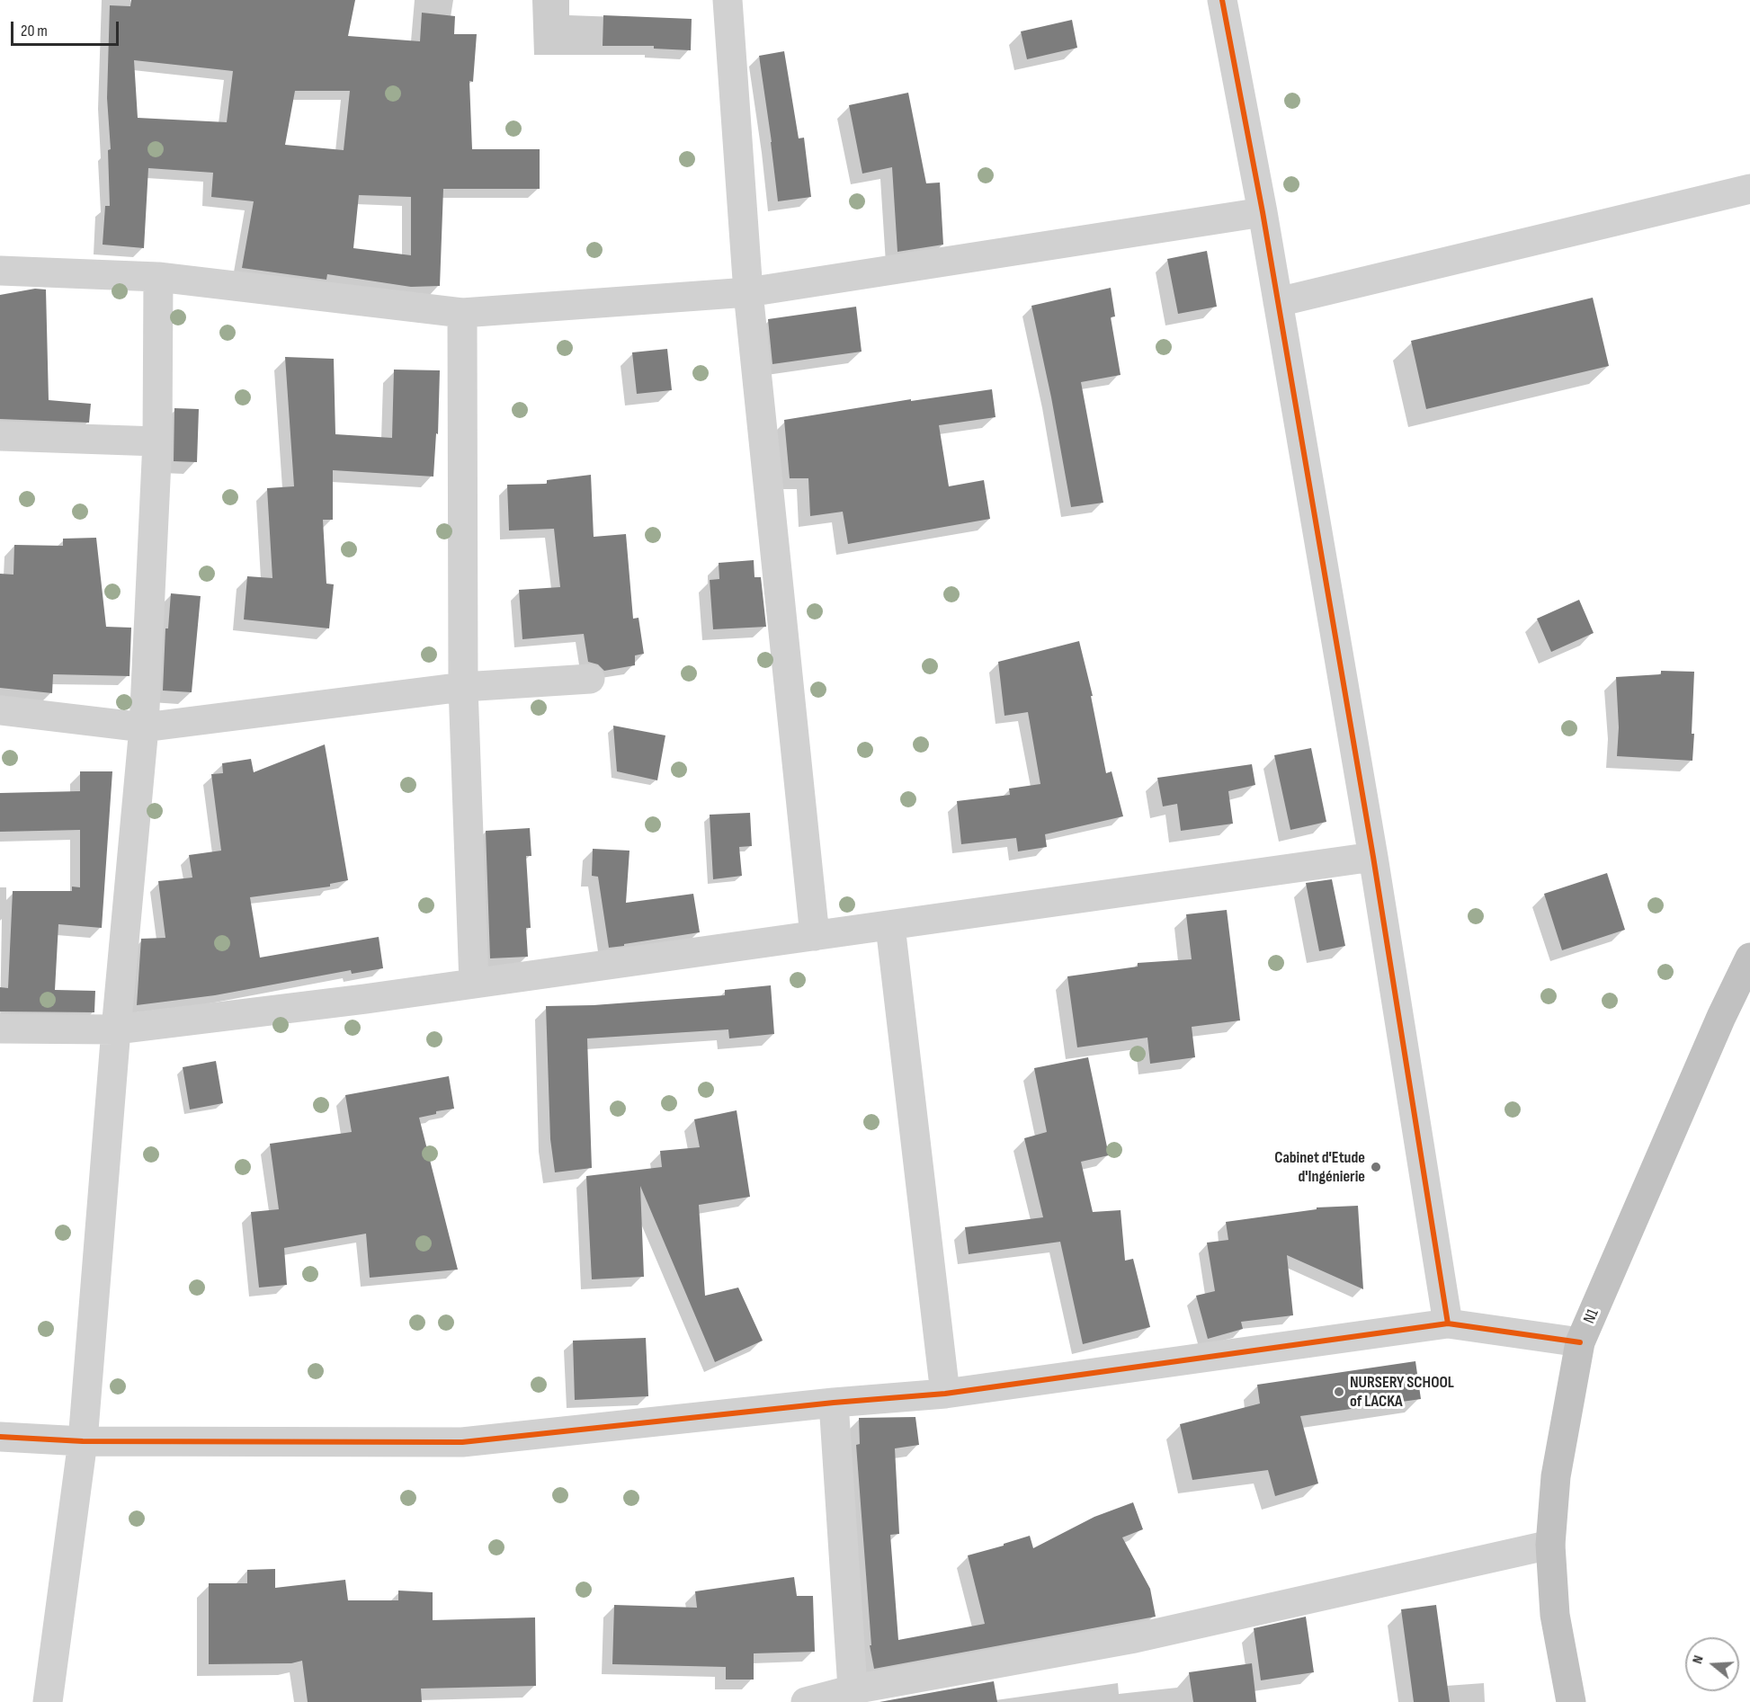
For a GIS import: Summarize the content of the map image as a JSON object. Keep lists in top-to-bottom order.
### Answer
{
  "streets": {
    "highway": ["N1"]
  },
  "places": ["Cabinet d'Etude d'Ingénierie", "NURSERY SCHOOL of LACKA"],
  "scale_bar": "20 m",
  "north": "left"
}
